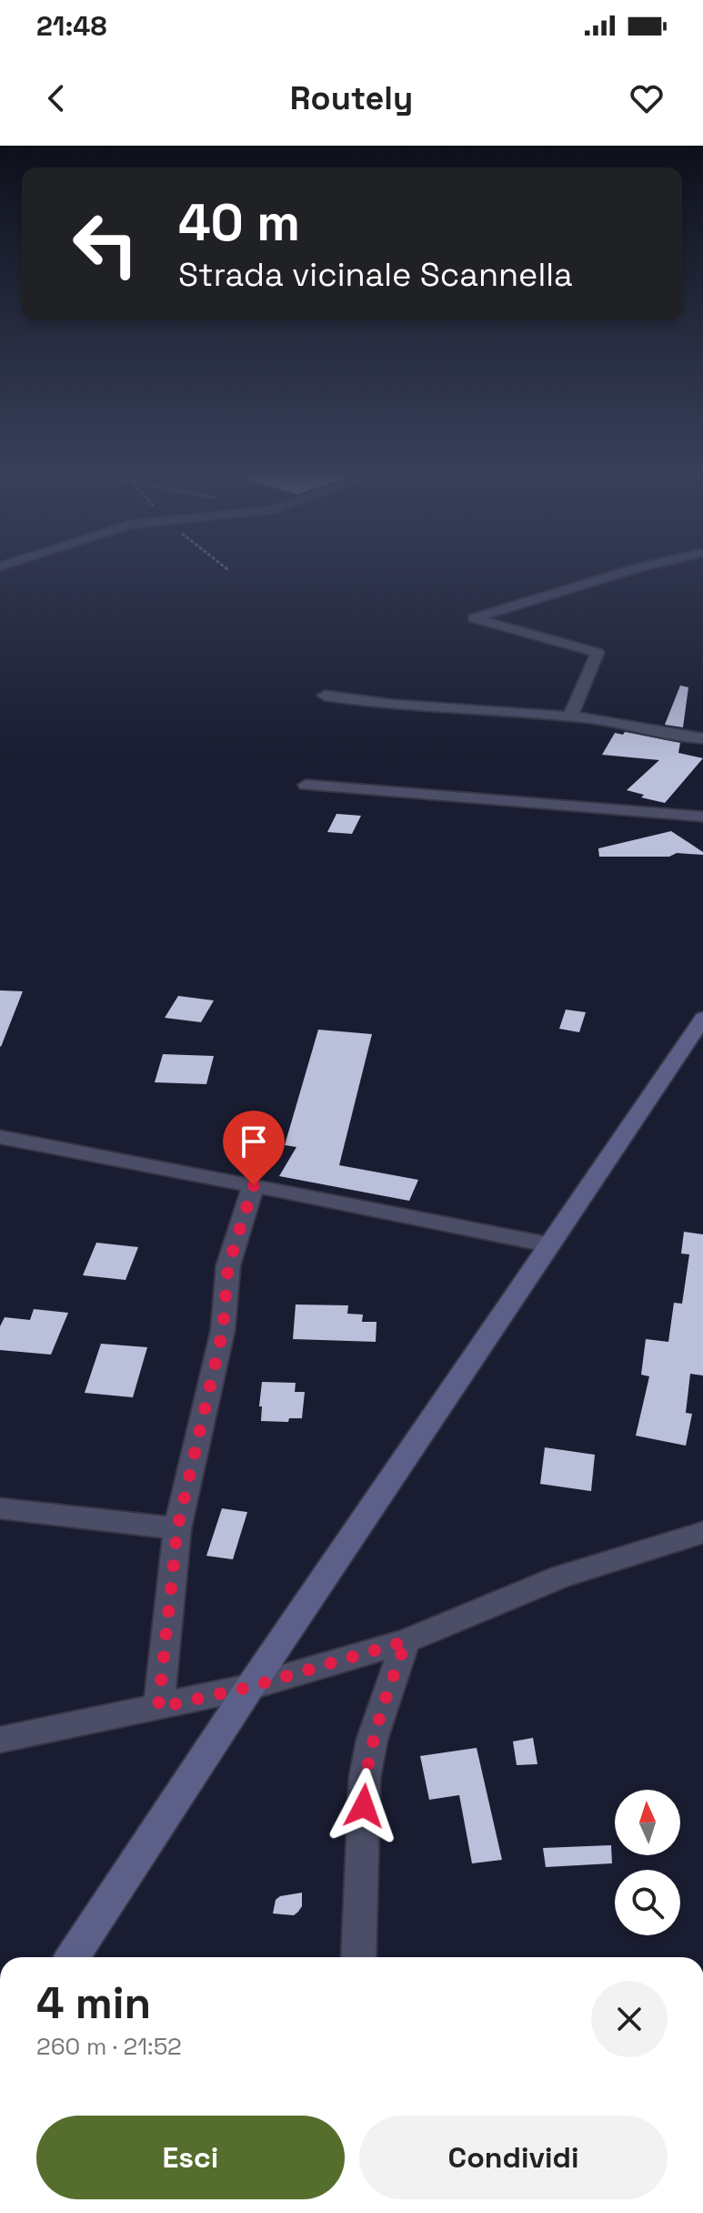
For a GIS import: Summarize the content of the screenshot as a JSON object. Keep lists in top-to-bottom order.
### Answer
{
  "north": "top",
  "page": {
    "status": "21:48",
    "header": "Routely",
    "turn": ["40 m", "Strada vicinale Scannella"],
    "heading": ["4 min", "260 m · 21:52"],
    "buttons": ["Esci", "Condividi"]
  }
}
